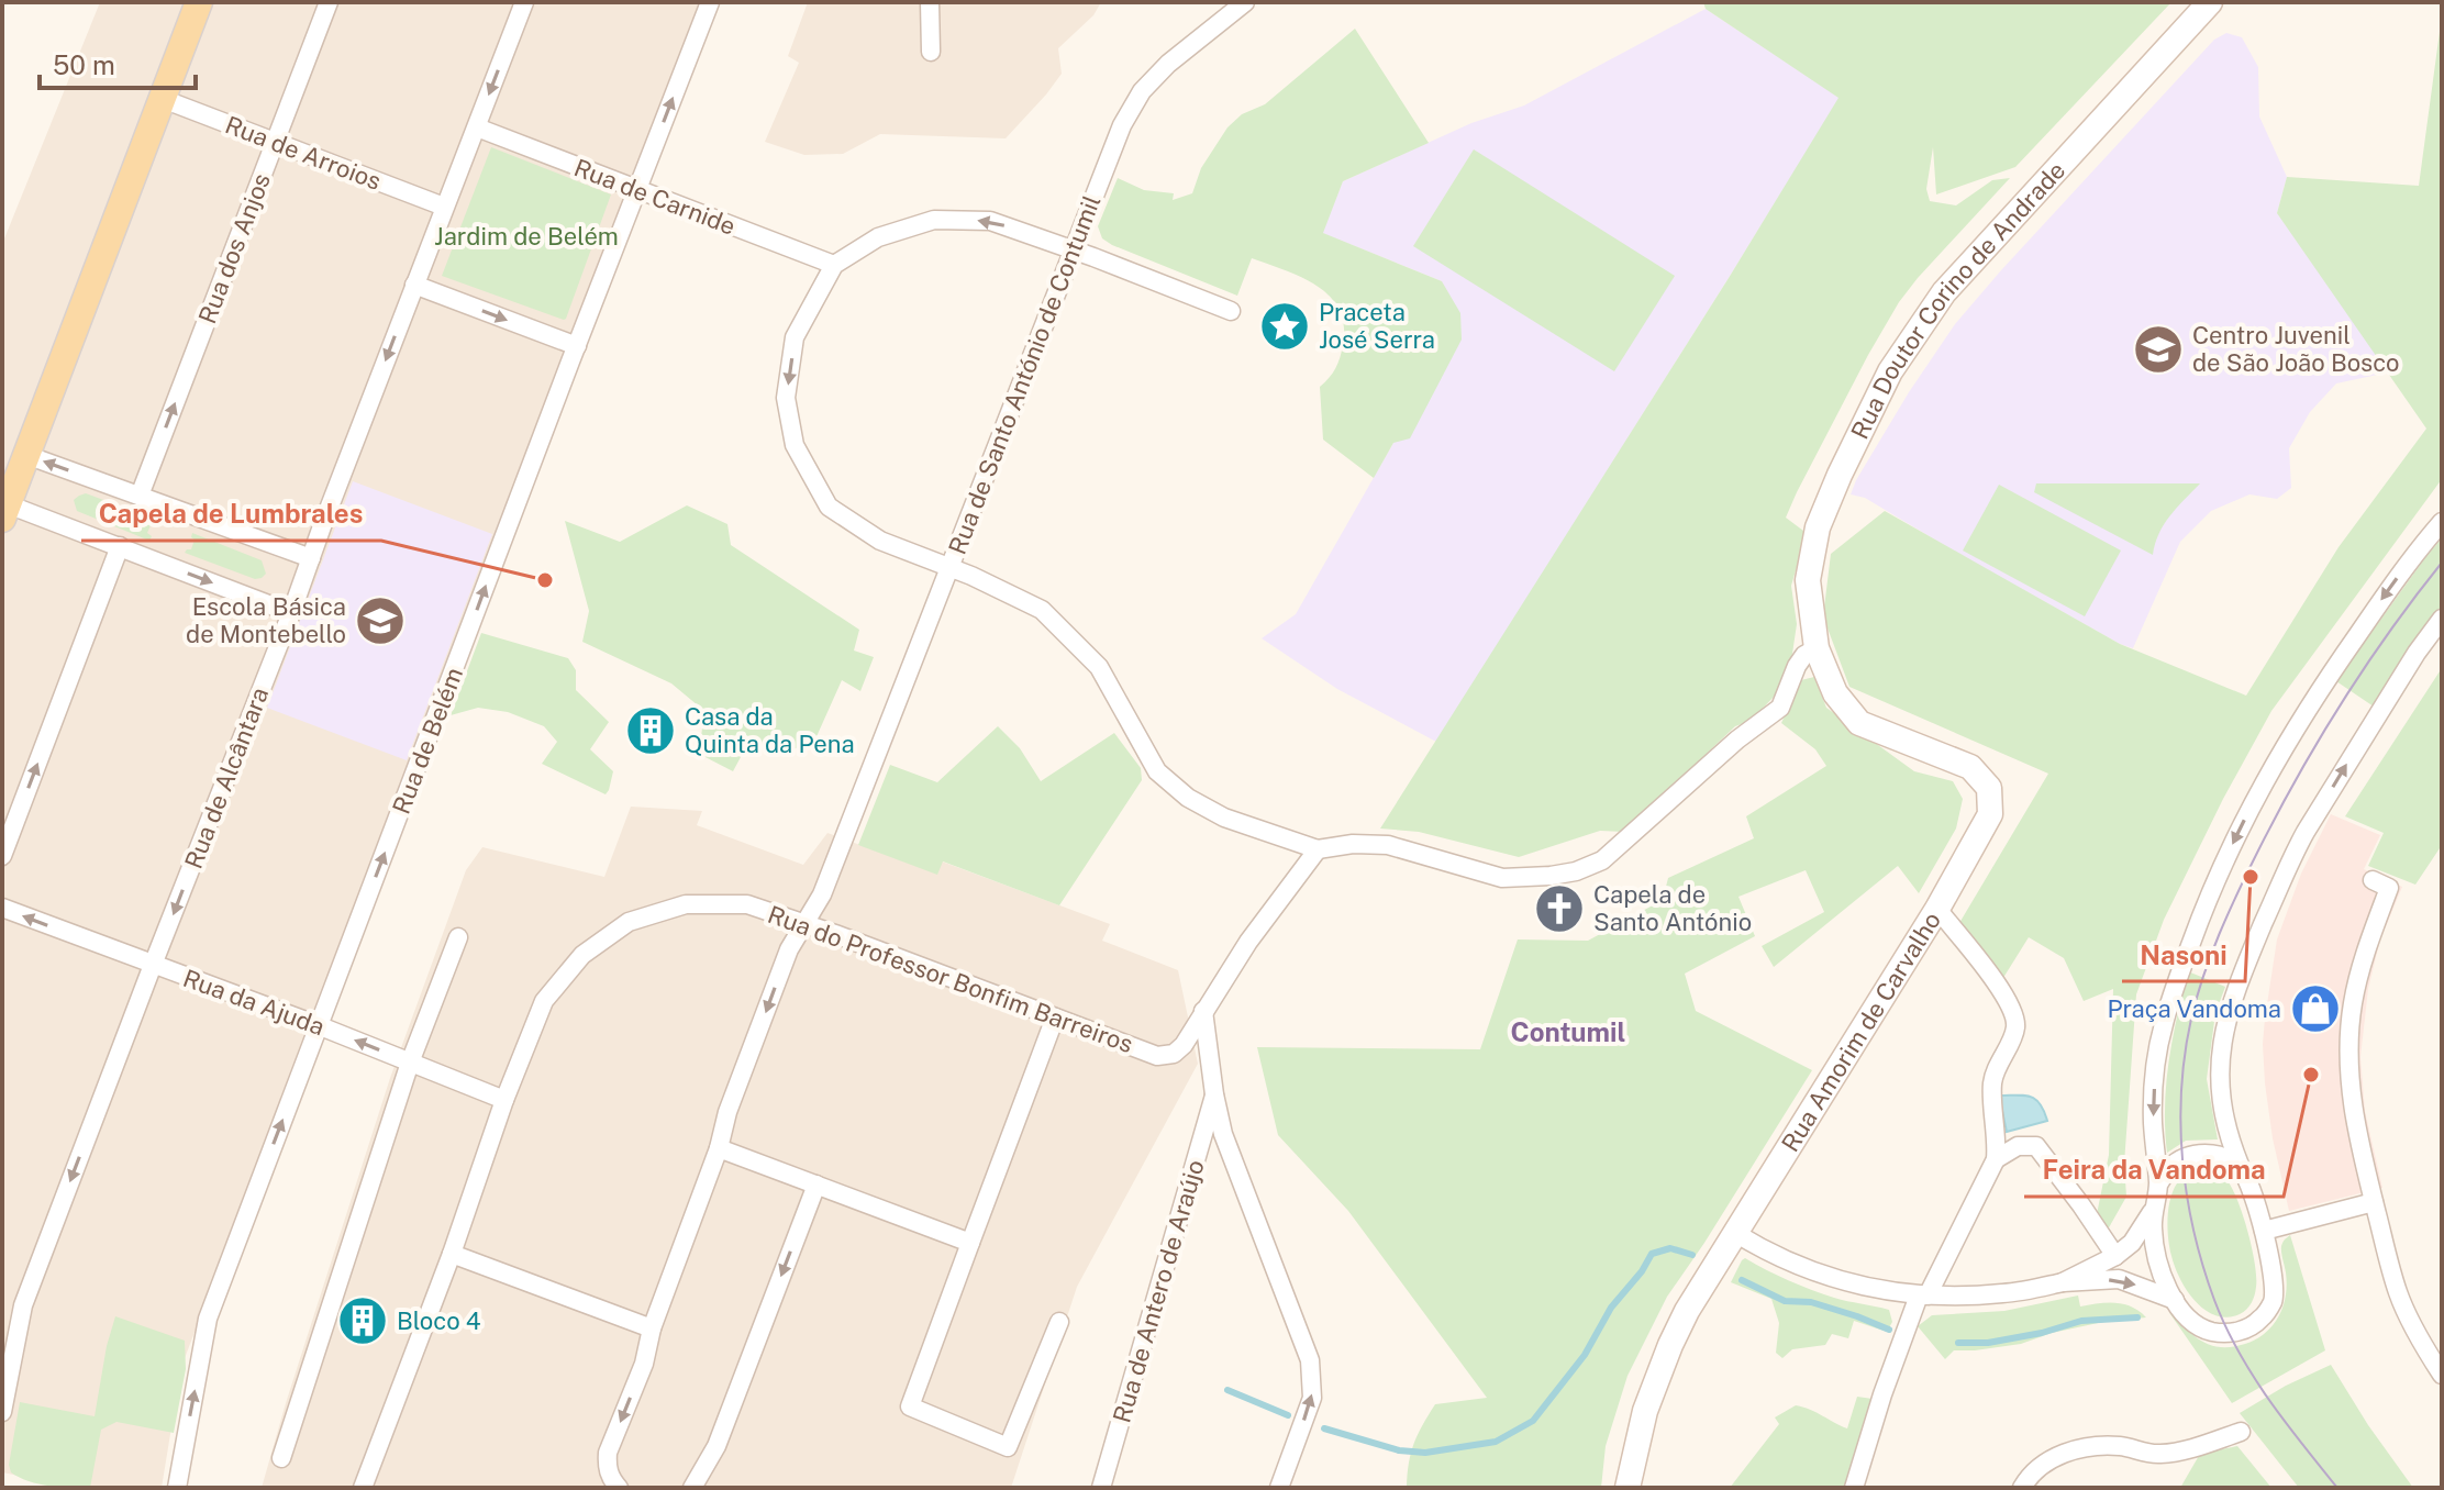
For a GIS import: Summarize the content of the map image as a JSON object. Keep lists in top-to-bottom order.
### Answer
{
  "streets": {
    "street": [
      "Rua de Arroios",
      "Rua de Carnide",
      "Rua dos Anjos",
      "Rua Doutor Corino de Andrade",
      "Rua de Santo António de Contumil",
      "Rua de Belém",
      "Rua de Alcântara",
      "Rua do Professor Bonfim Barreiros",
      "Rua da Ajuda",
      "Rua Amorim de Carvalho",
      "Rua de Antero de Araújo"
    ]
  },
  "crossings": [
    ["Rua de Arroios", "Rua dos Anjos"],
    ["Rua de Arroios", "Rua de Alcântara"],
    ["Rua de Carnide", "Rua de Belém"],
    ["Rua de Carnide", "Rua de Alcântara"],
    ["Rua Doutor Corino de Andrade", "Rua de Santo António de Contumil"],
    ["Rua Doutor Corino de Andrade", "Rua Amorim de Carvalho"],
    ["Rua de Santo António de Contumil", "Rua do Professor Bonfim Barreiros"],
    ["Rua de Santo António de Contumil", "Rua Amorim de Carvalho"],
    ["Rua de Belém", "Rua da Ajuda"],
    ["Rua de Alcântara", "Rua da Ajuda"],
    ["Rua do Professor Bonfim Barreiros", "Rua da Ajuda"]
  ],
  "one_way": ["Rua dos Anjos", "Rua de Alcântara", "Rua da Ajuda"],
  "districts": ["Contumil"],
  "parks": ["Jardim de Belém"],
  "places": {
    "place": ["Praceta José Serra"],
    "school or university": ["Centro Juvenil de São João Bosco", "Escola Básica de Montebello"],
    "other": ["Capela de Lumbrales", "Nasoni", "Feira da Vandoma"],
    "building": ["Casa da Quinta da Pena", "Bloco 4"],
    "church": ["Capela de Santo António"],
    "shop": ["Praça Vandoma"]
  },
  "scale_bar": "50 m"
}
